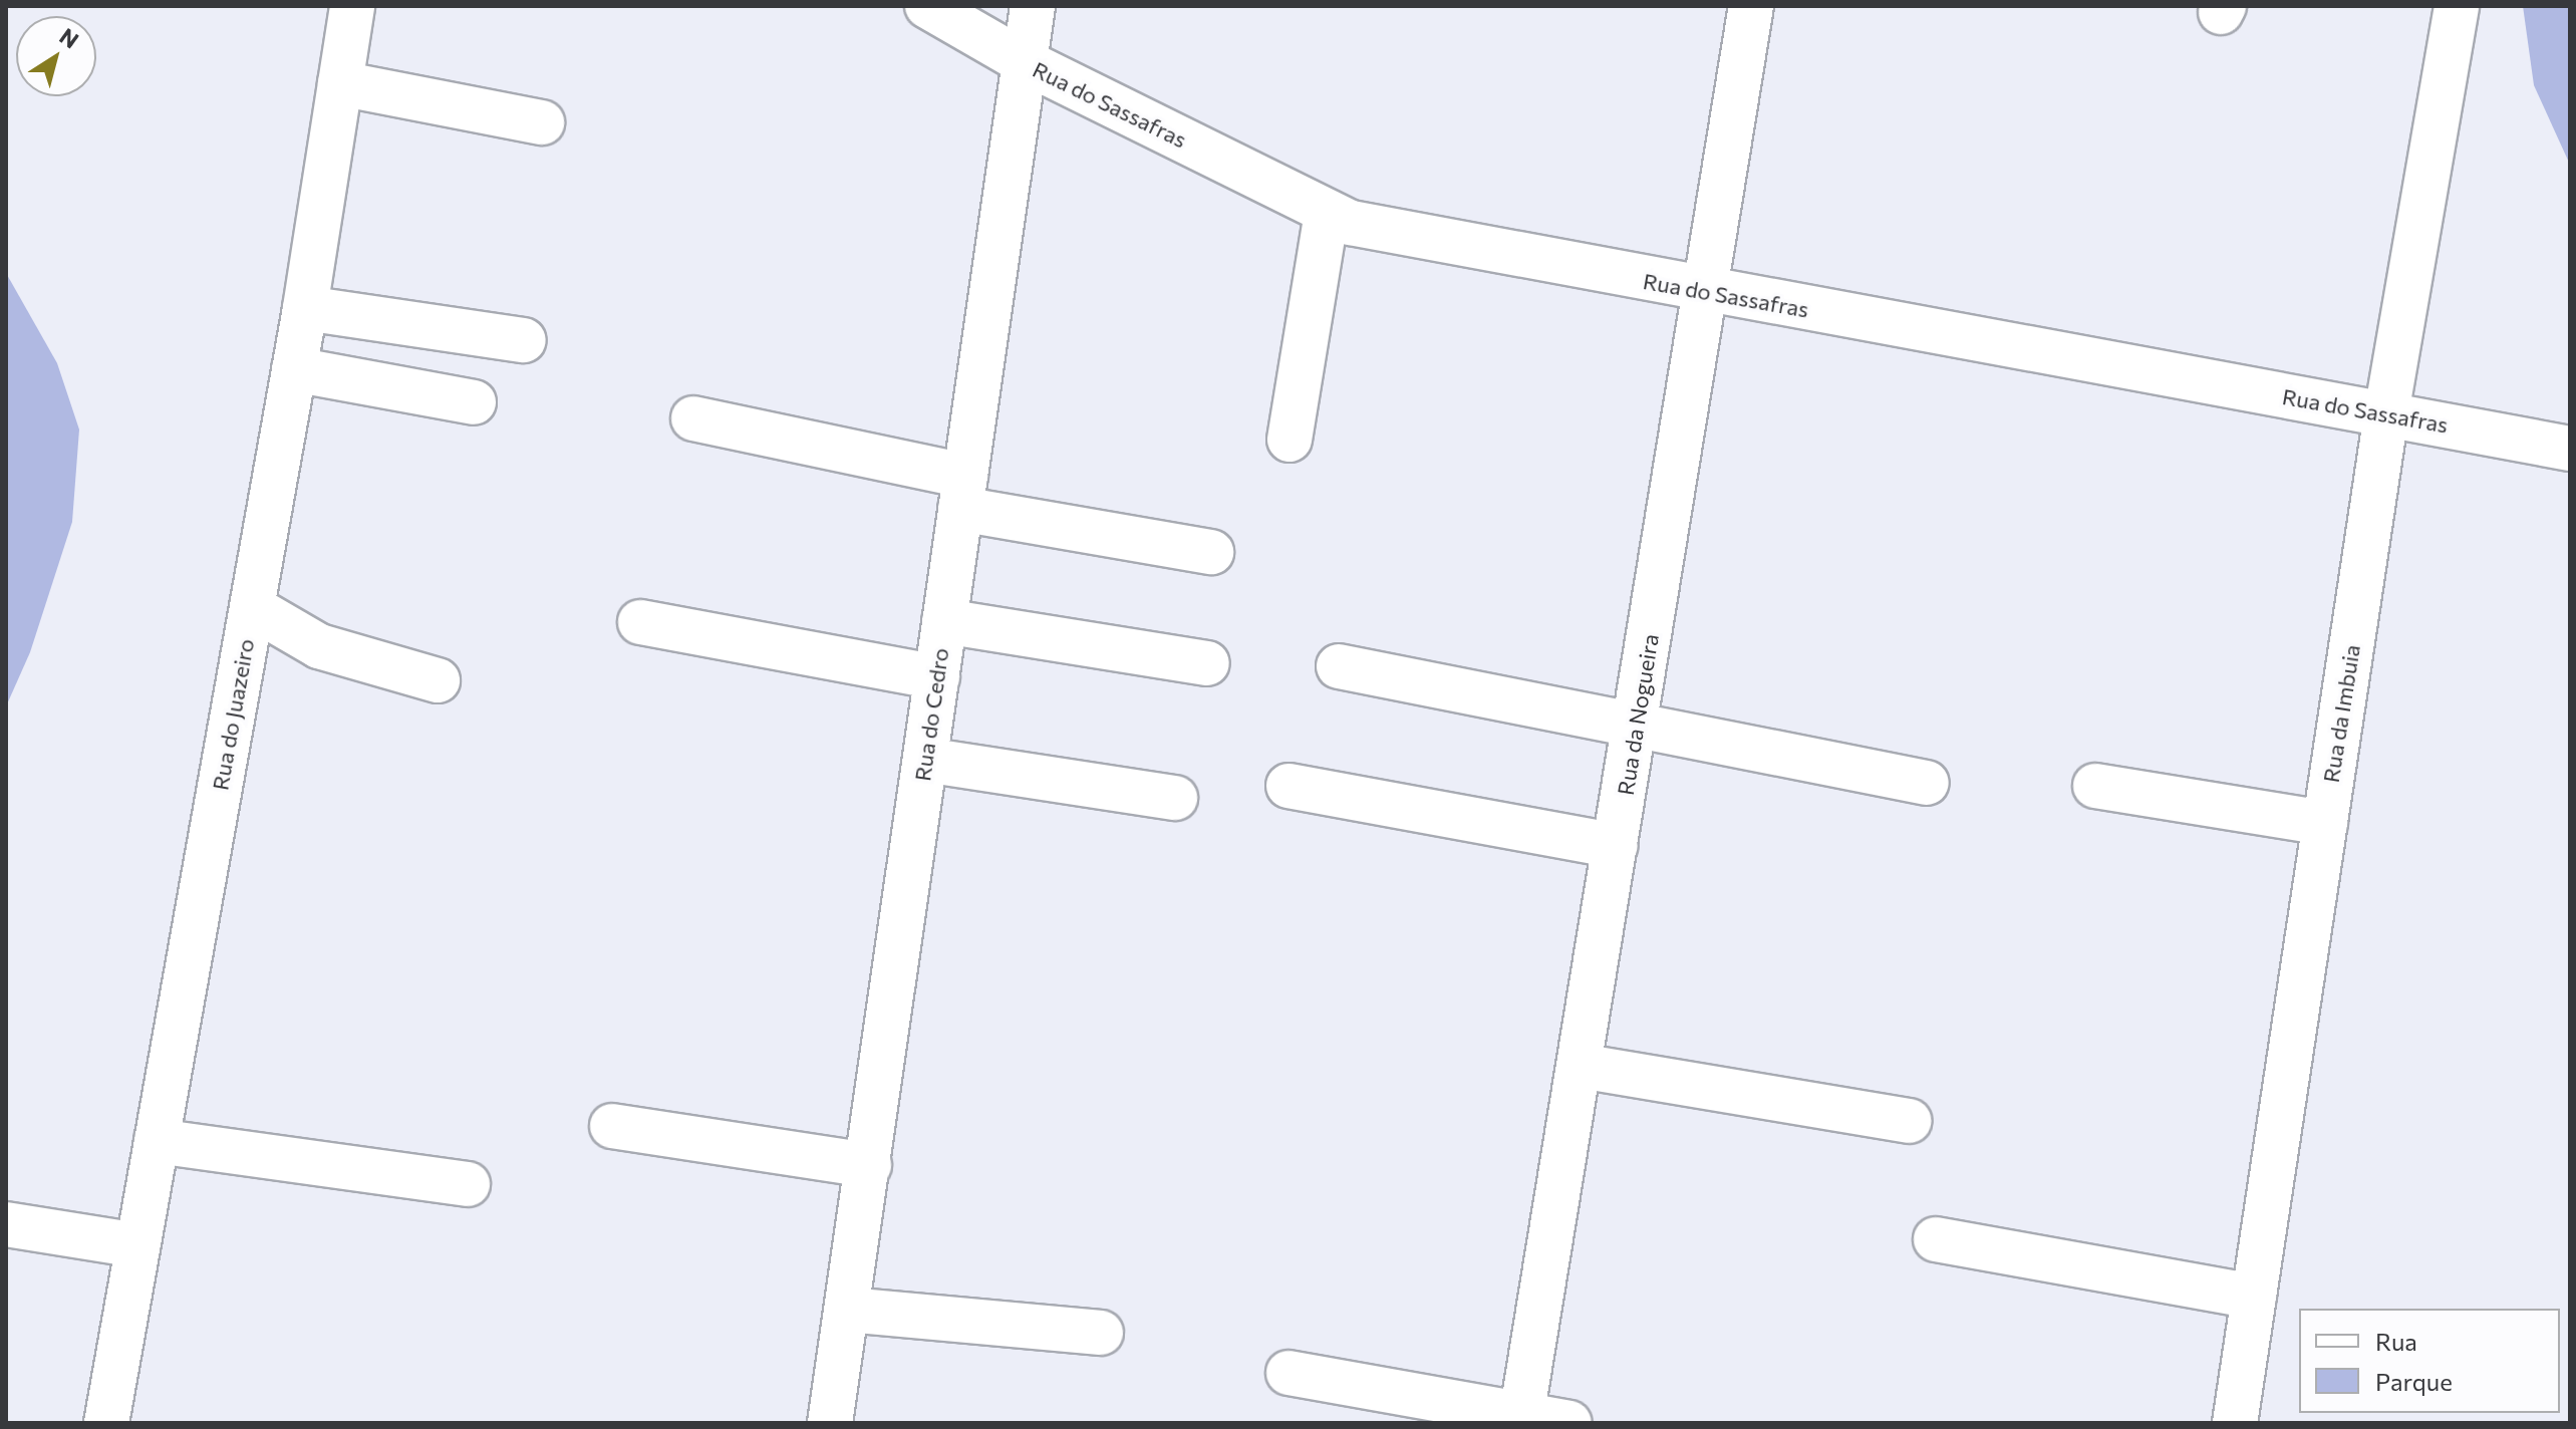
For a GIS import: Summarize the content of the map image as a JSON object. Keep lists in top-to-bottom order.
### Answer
{
  "streets": {
    "street": [
      "Rua do Sassafras",
      "Rua da Imbuia",
      "Rua do Juazeiro",
      "Rua do Cedro",
      "Rua da Nogueira"
    ]
  },
  "crossings": [
    ["Rua do Sassafras", "Rua da Imbuia"],
    ["Rua do Sassafras", "Rua do Cedro"],
    ["Rua do Sassafras", "Rua da Nogueira"]
  ],
  "legend": ["Rua", "Parque"],
  "north": "top right"
}
